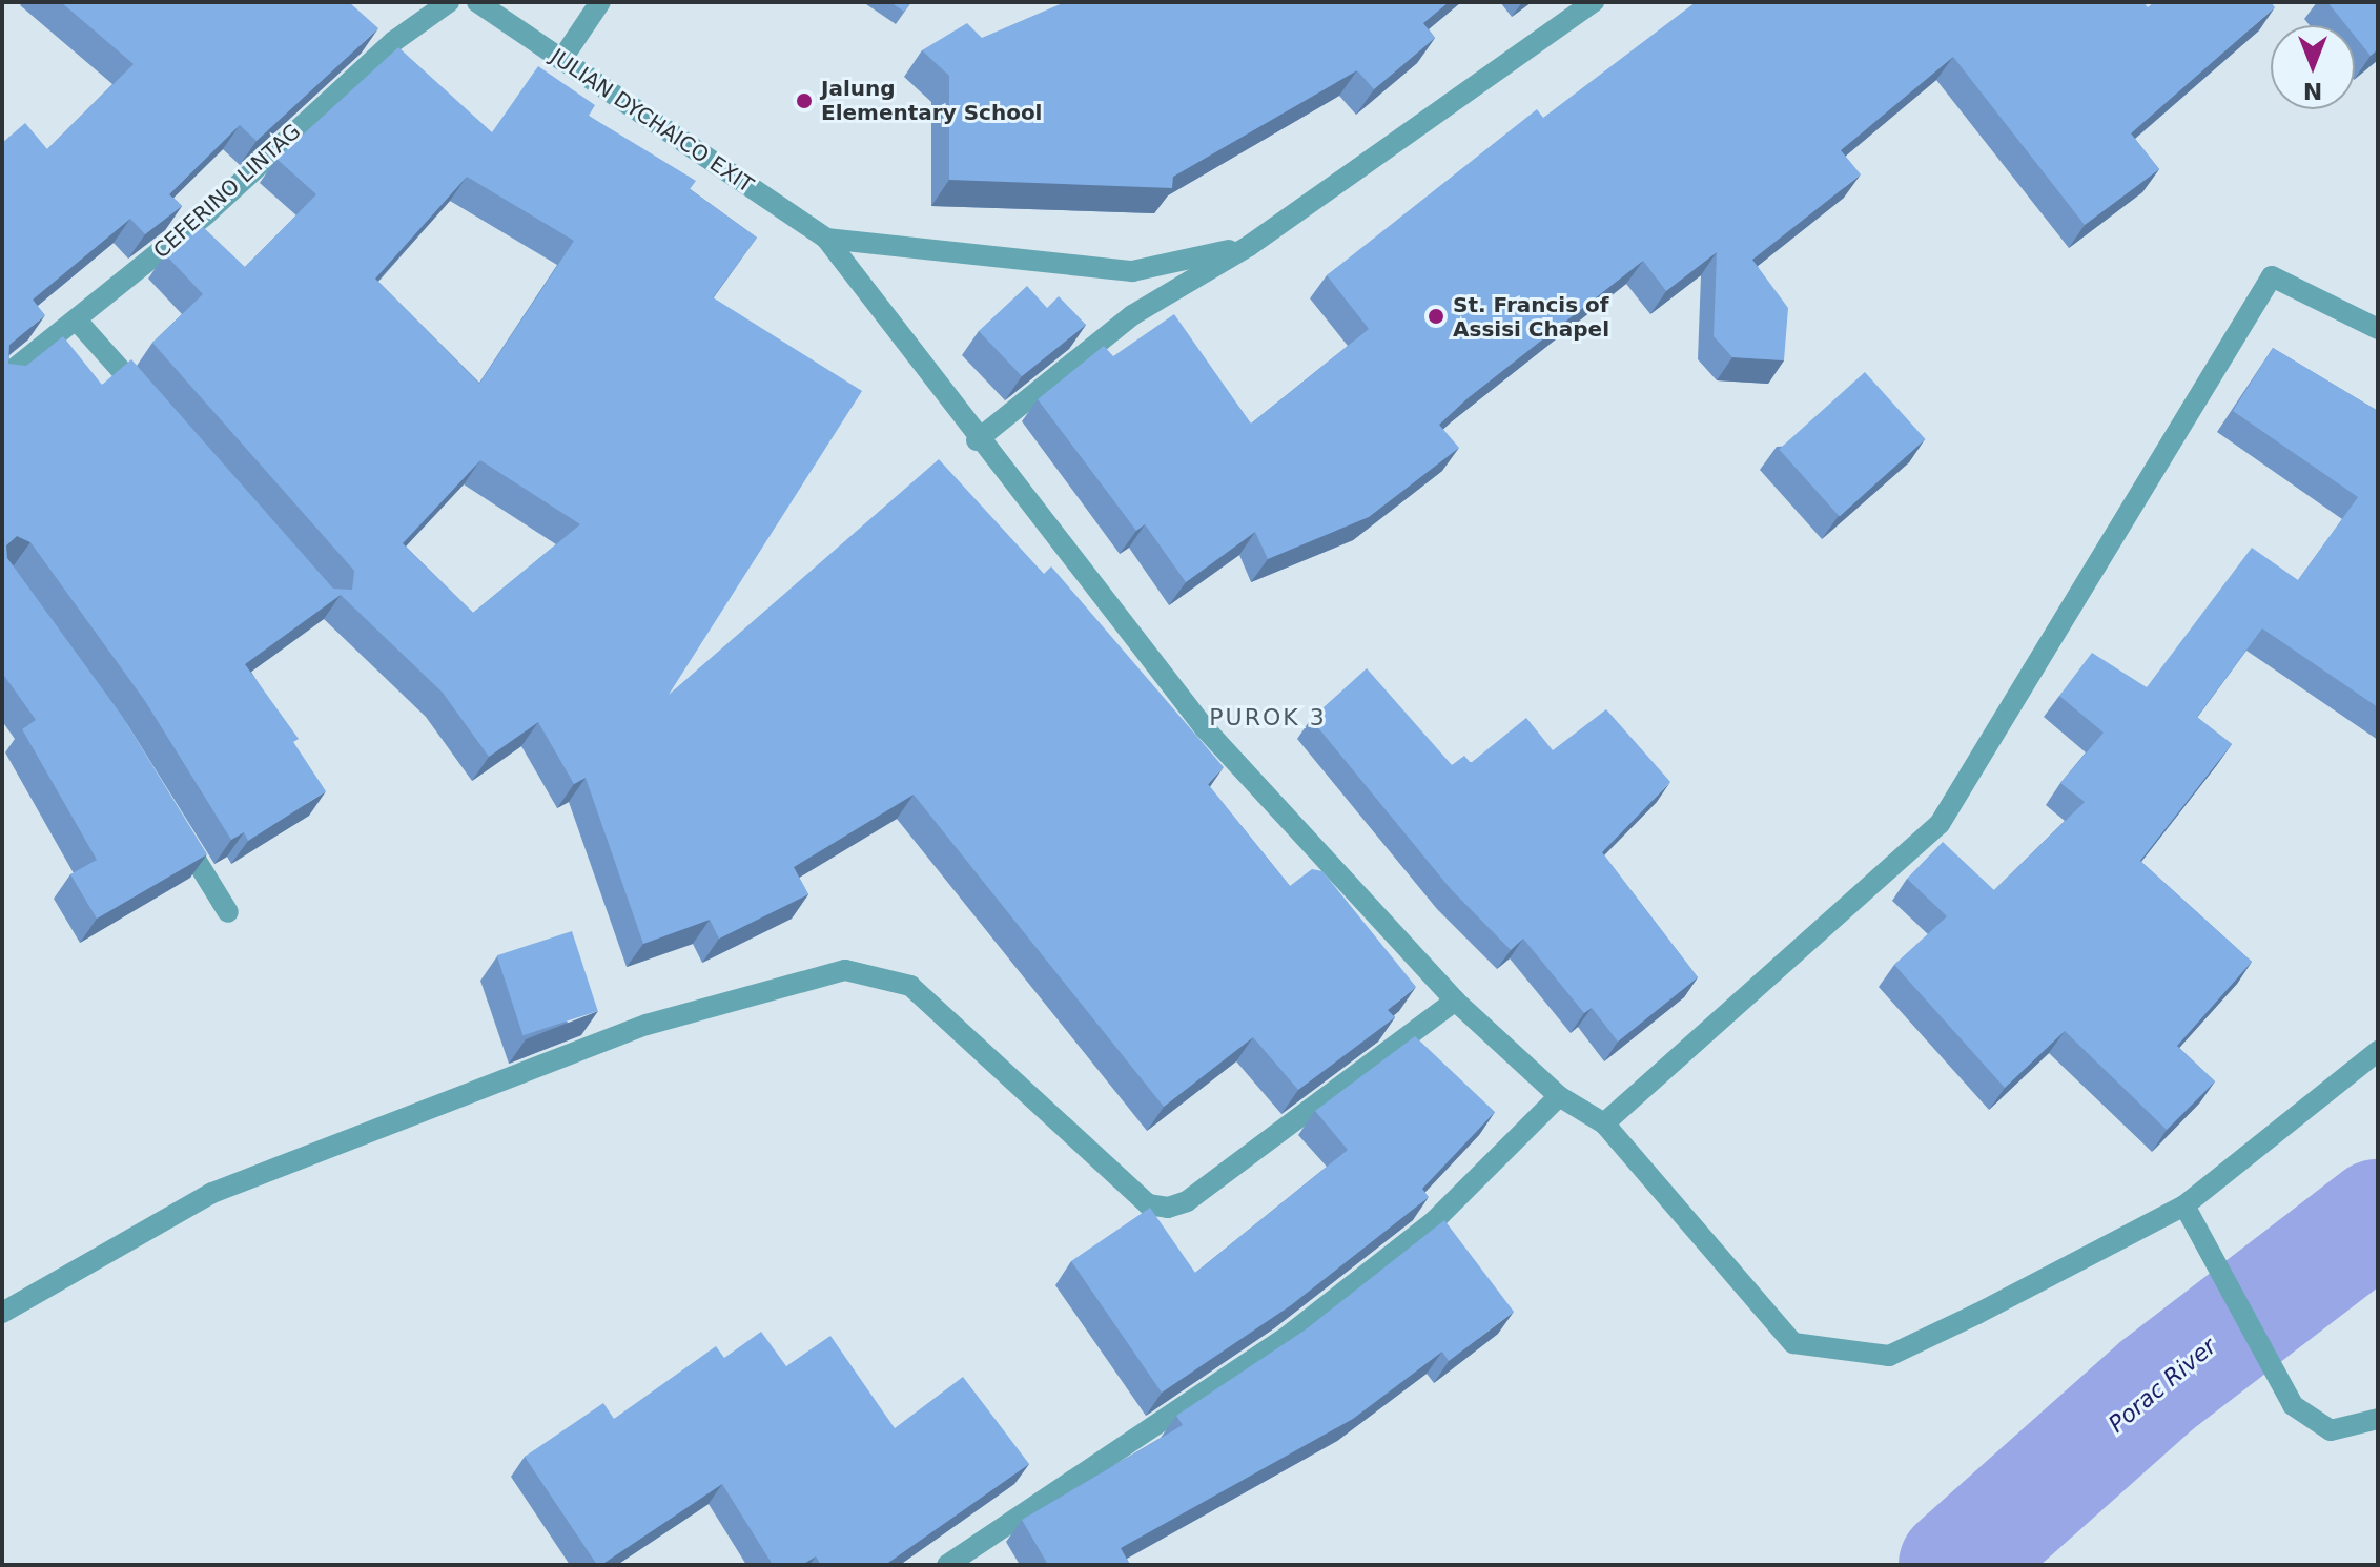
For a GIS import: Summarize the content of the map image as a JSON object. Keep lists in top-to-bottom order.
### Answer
{
  "streets": {
    "street": ["JULIAN DYCHAICO EXIT", "CEFERINO LINTAG"]
  },
  "districts": ["PUROK 3"],
  "water": ["Porac River"],
  "places": ["Jalung Elementary School", "St. Francis of Assisi Chapel"],
  "north": "bottom"
}
